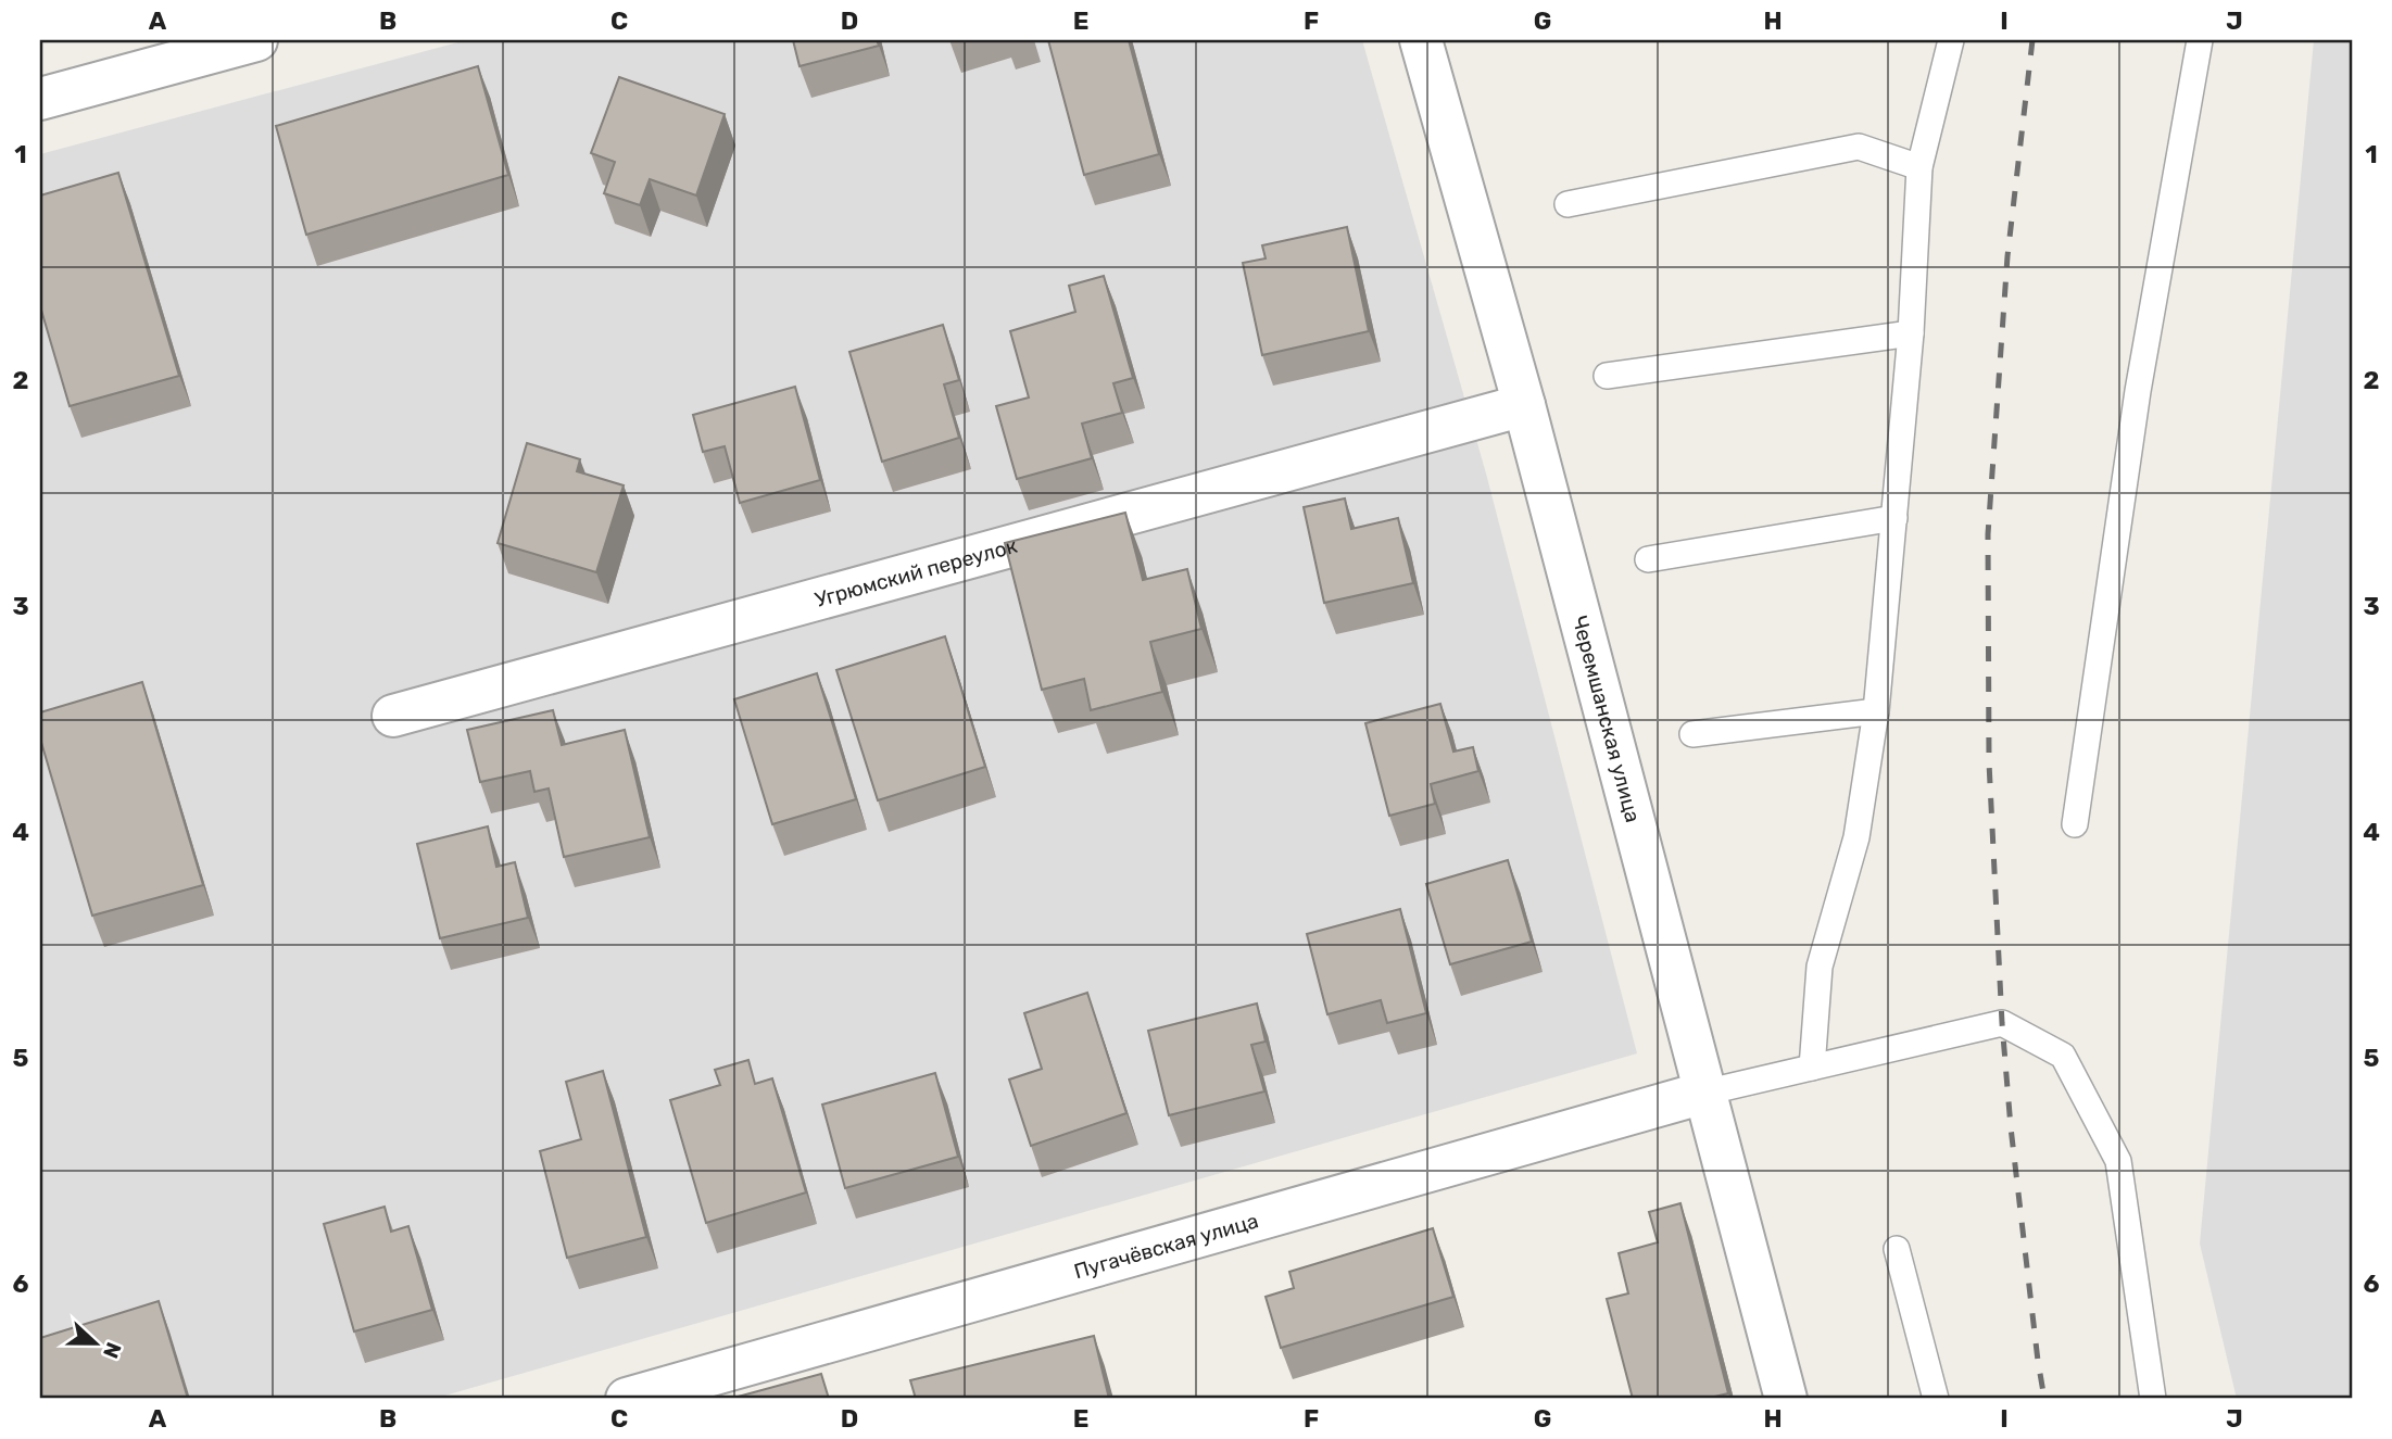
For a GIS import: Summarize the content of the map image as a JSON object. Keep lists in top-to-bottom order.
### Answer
{
  "streets": {
    "street": ["Угрюмский переулок", "Черемшанская улица", "Пугачёвская улица"]
  },
  "crossings": [
    ["Угрюмский переулок", "Черемшанская улица"],
    ["Черемшанская улица", "Пугачёвская улица"]
  ],
  "north": "right",
  "grid": {
    "columns": [
      "A",
      "B",
      "C",
      "D",
      "E",
      "F",
      "G",
      "H",
      "I",
      "J"
    ],
    "rows": [
      "1",
      "2",
      "3",
      "4",
      "5",
      "6"
    ]
  }
}
